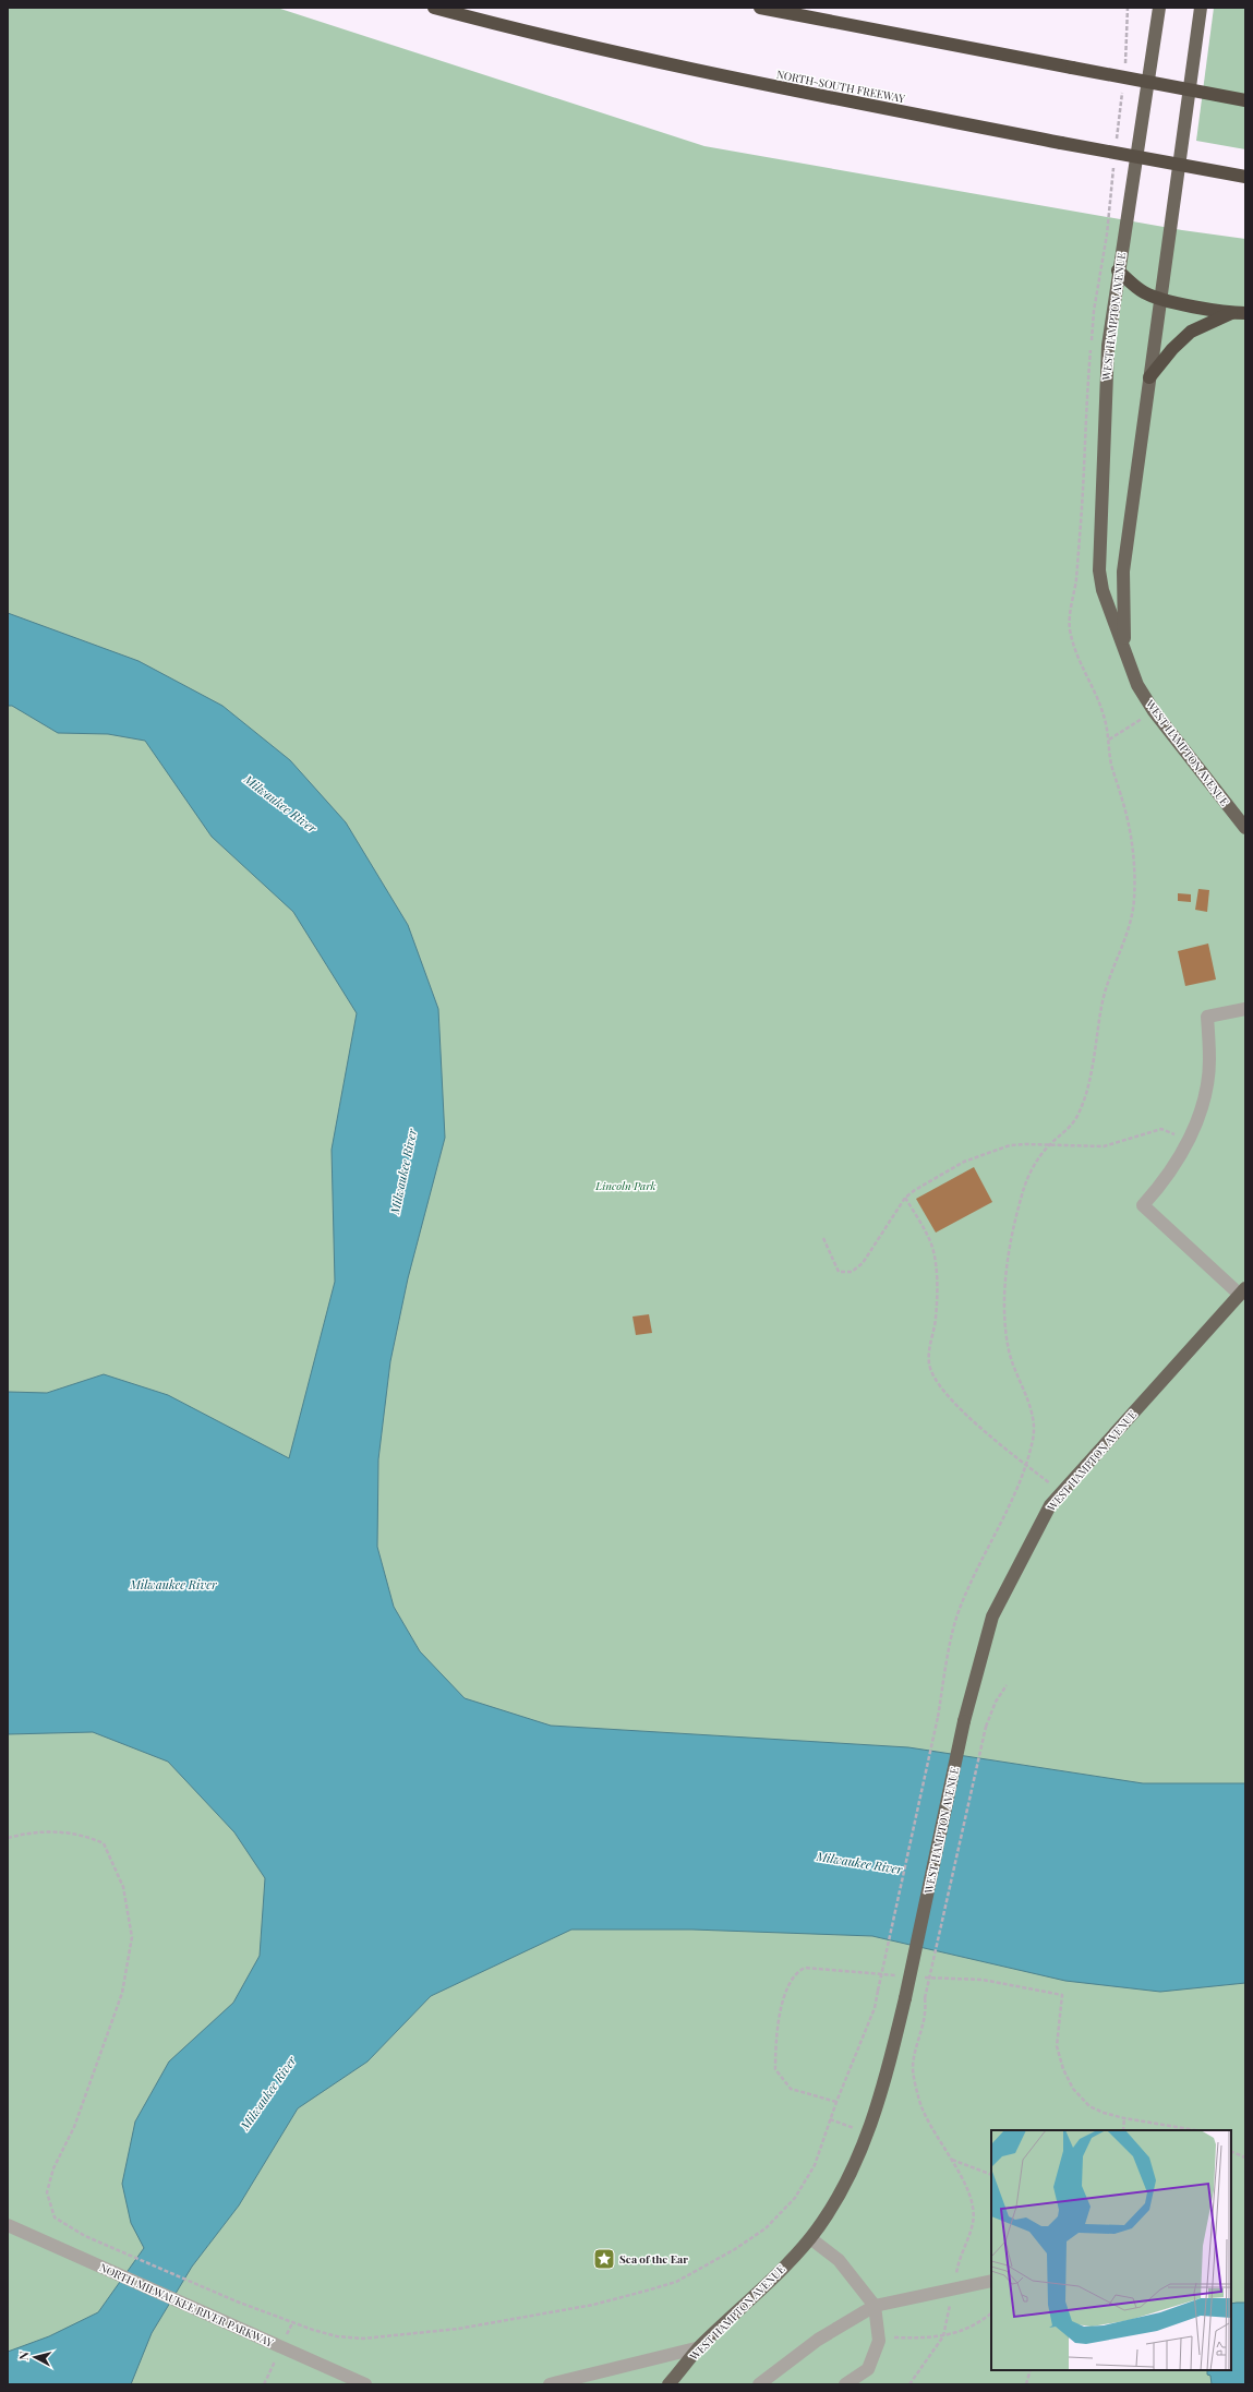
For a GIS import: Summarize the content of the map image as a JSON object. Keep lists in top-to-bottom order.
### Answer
{
  "streets": {
    "highway": ["NORTH-SOUTH FREEWAY"],
    "main road": ["WEST HAMPTON AVENUE"],
    "street": ["NORTH MILWAUKEE RIVER PARKWAY"]
  },
  "water": ["Milwaukee River"],
  "parks": ["Lincoln Park"],
  "places": {
    "place": ["Sea of the Ear"]
  },
  "north": "left"
}
